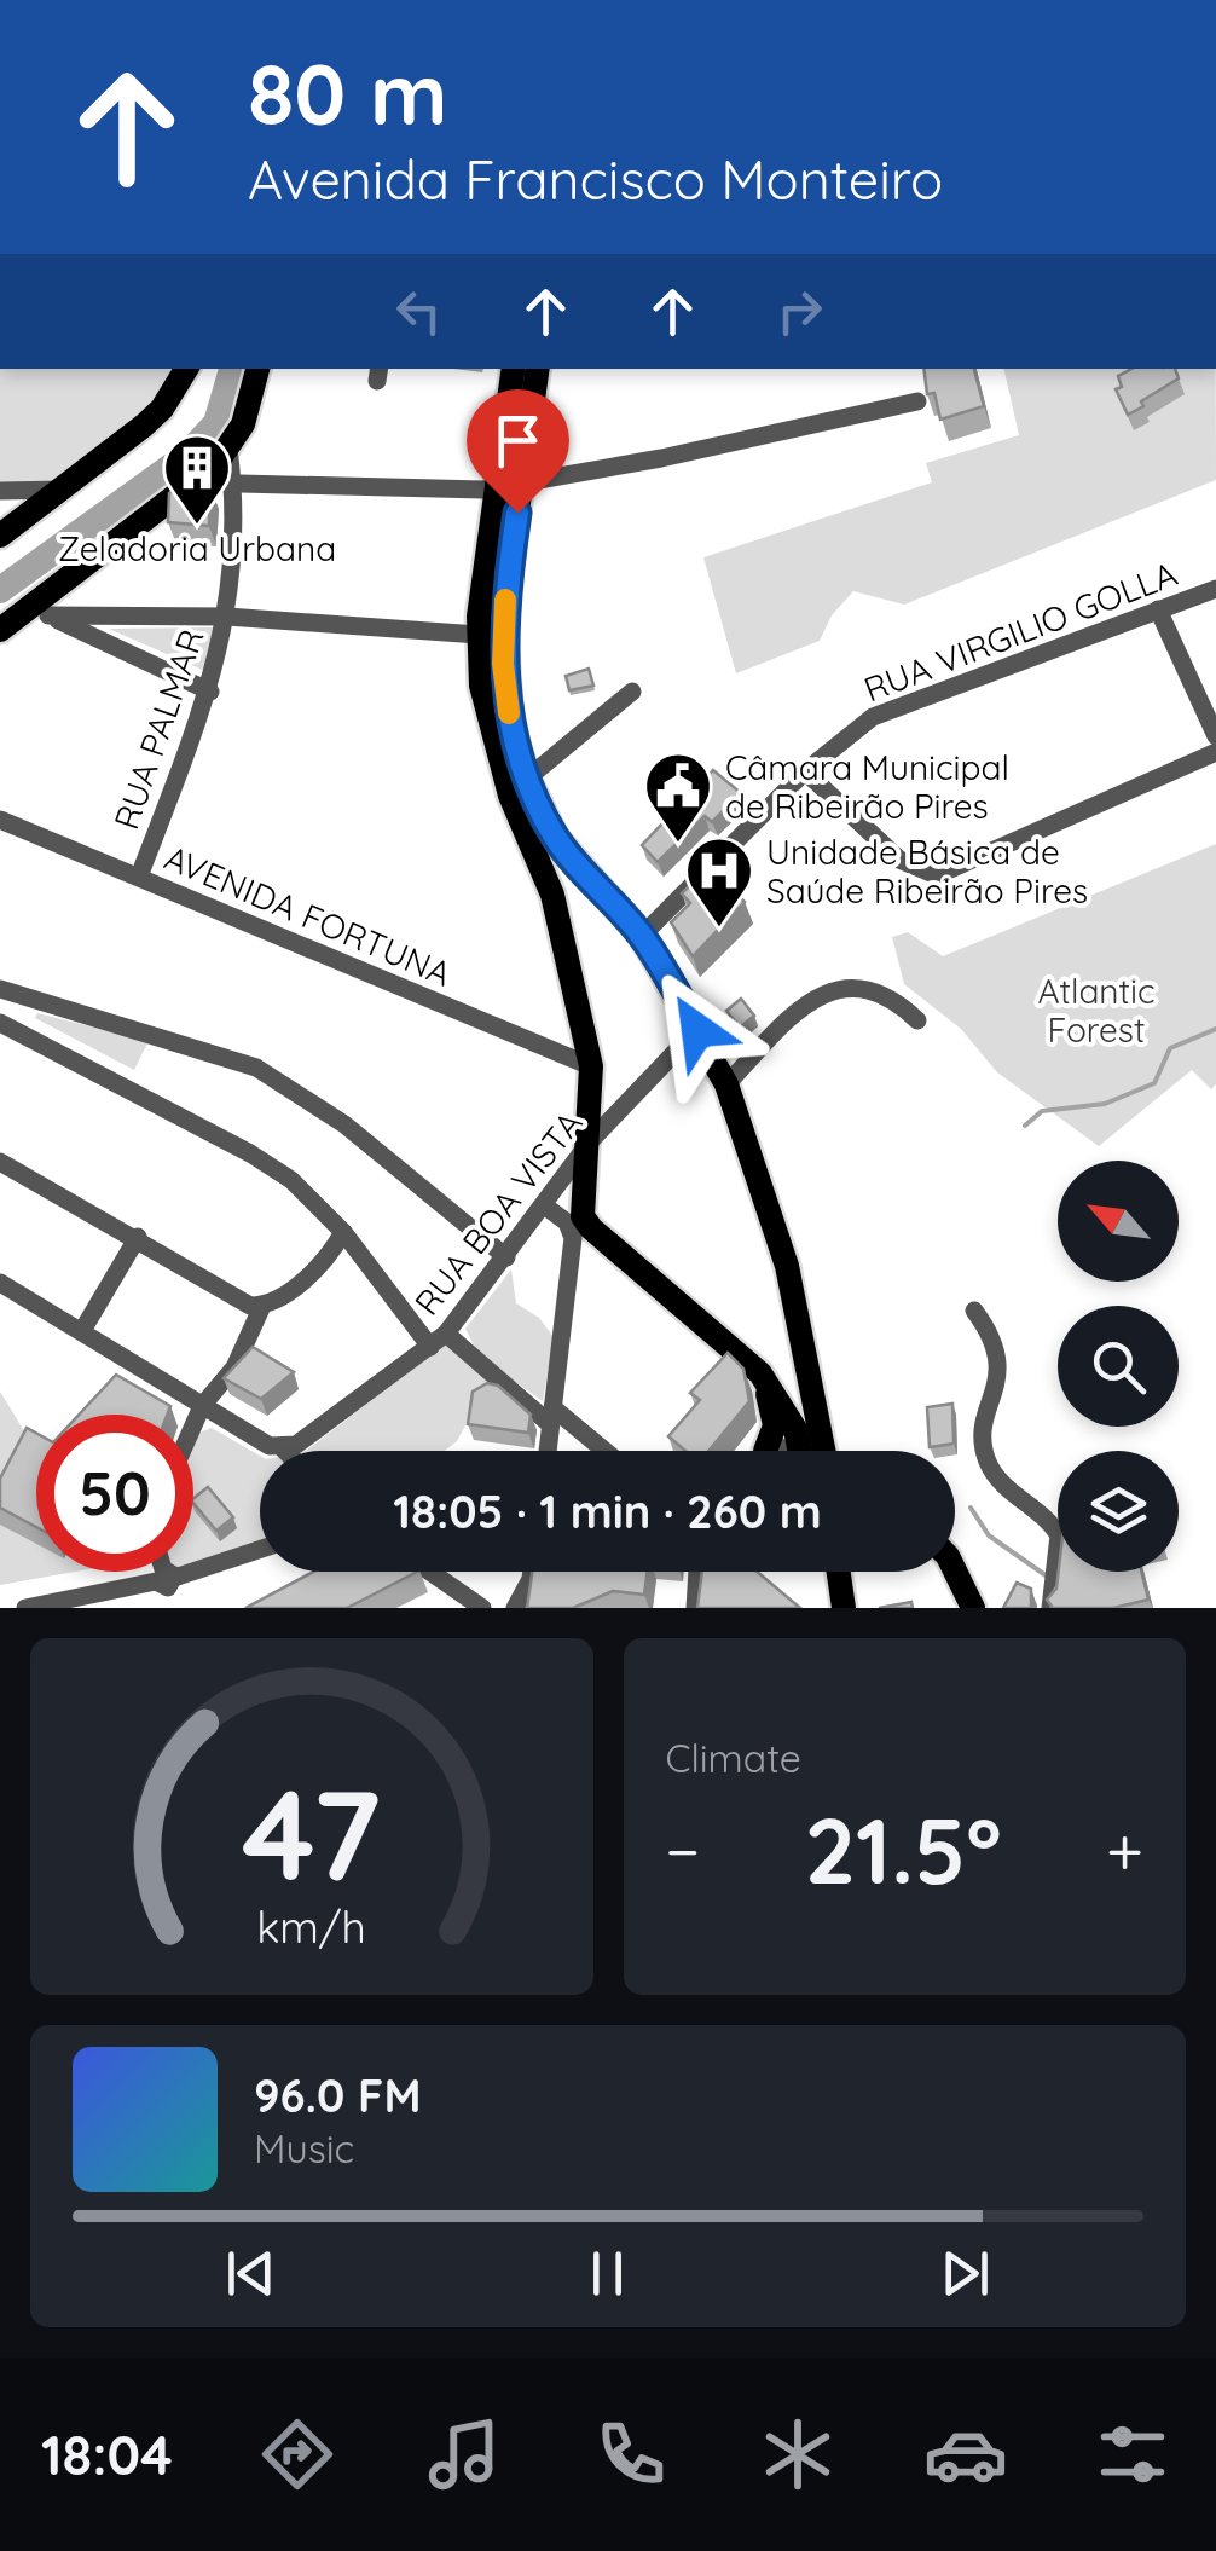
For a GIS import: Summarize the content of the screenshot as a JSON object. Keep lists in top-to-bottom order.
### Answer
{
  "streets": {
    "street": [
      "RUA VIRGILIO GOLLA",
      "RUA PALMAR",
      "AVENIDA FORTUNA",
      "RUA BOA VISTA"
    ]
  },
  "crossings": [
    ["RUA PALMAR", "AVENIDA FORTUNA"]
  ],
  "parks": ["Atlantic Forest"],
  "places": {
    "building": ["Zeladoria Urbana"],
    "public building": ["Câmara Municipal de Ribeirão Pires"],
    "hospital": ["Unidade Básica de Saúde Ribeirão Pires"]
  },
  "north": "top left",
  "page": {
    "turn": ["80 m", "Avenida Francisco Monteiro"],
    "limit": "50",
    "trip": "18:05 · 1 min · 260 m",
    "tile": "Climate",
    "heat": ["−", "21.5°", "+"],
    "song": ["96.0 FM", "Music"],
    "tabs": "18:04",
    "gauge": ["47", "km/h"]
  }
}
